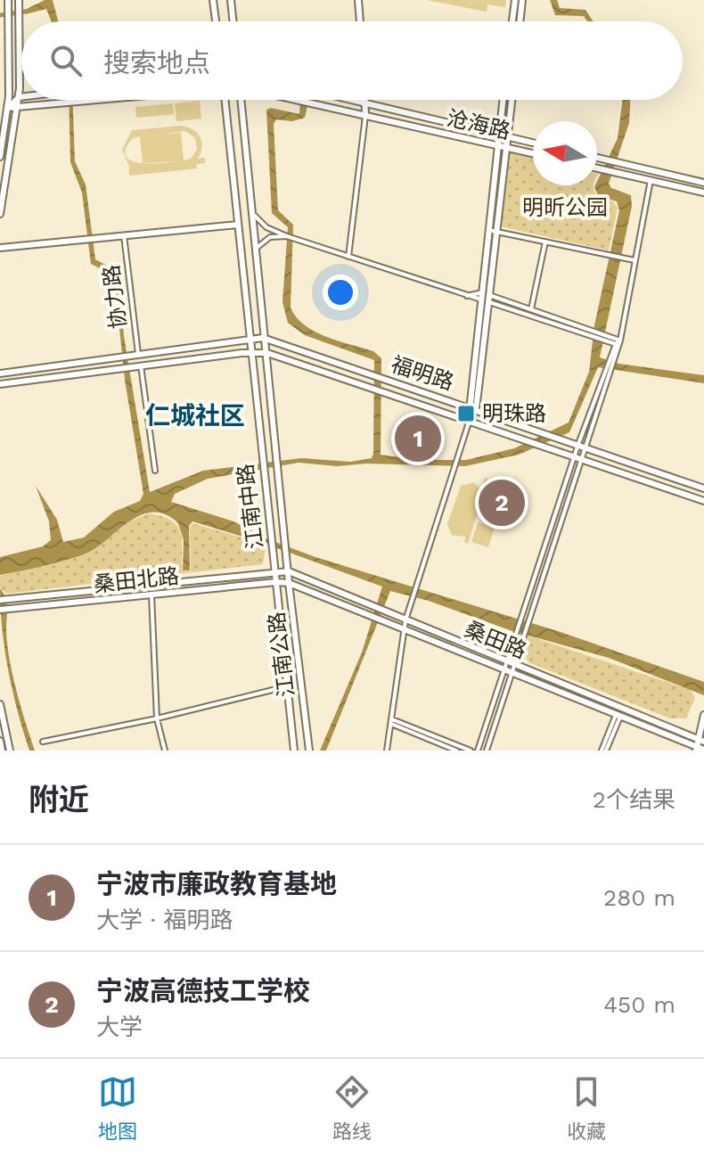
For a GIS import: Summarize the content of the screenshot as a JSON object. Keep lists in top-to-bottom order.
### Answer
{
  "streets": {
    "main road": [
      "沧海路",
      "福明路",
      "江南中路",
      "桑田北路",
      "桑田路",
      "江南公路"
    ],
    "street": ["协力路"]
  },
  "crossings": [
    ["协力路", "福明路"],
    ["福明路", "江南中路"],
    ["江南中路", "桑田北路"],
    ["江南中路", "桑田路"],
    ["江南中路", "江南公路"],
    ["桑田北路", "桑田路"],
    ["桑田路", "江南公路"]
  ],
  "districts": ["仁城社区"],
  "parks": ["明昕公园"],
  "places": {
    "transit": ["明珠路"]
  },
  "north": "left",
  "page": {
    "search": "搜索地点",
    "pins": ["1", "2"],
    "heading": ["附近", "2个结果"],
    "list": [
      {
        "mark": "1",
        "name": "宁波市廉政教育基地",
        "note": "大学 · 福明路",
        "value": "280 m"
      },
      {
        "mark": "2",
        "name": "宁波高德技工学校",
        "note": "大学",
        "value": "450 m"
      }
    ],
    "nav": ["地图", "路线", "收藏"]
  }
}
